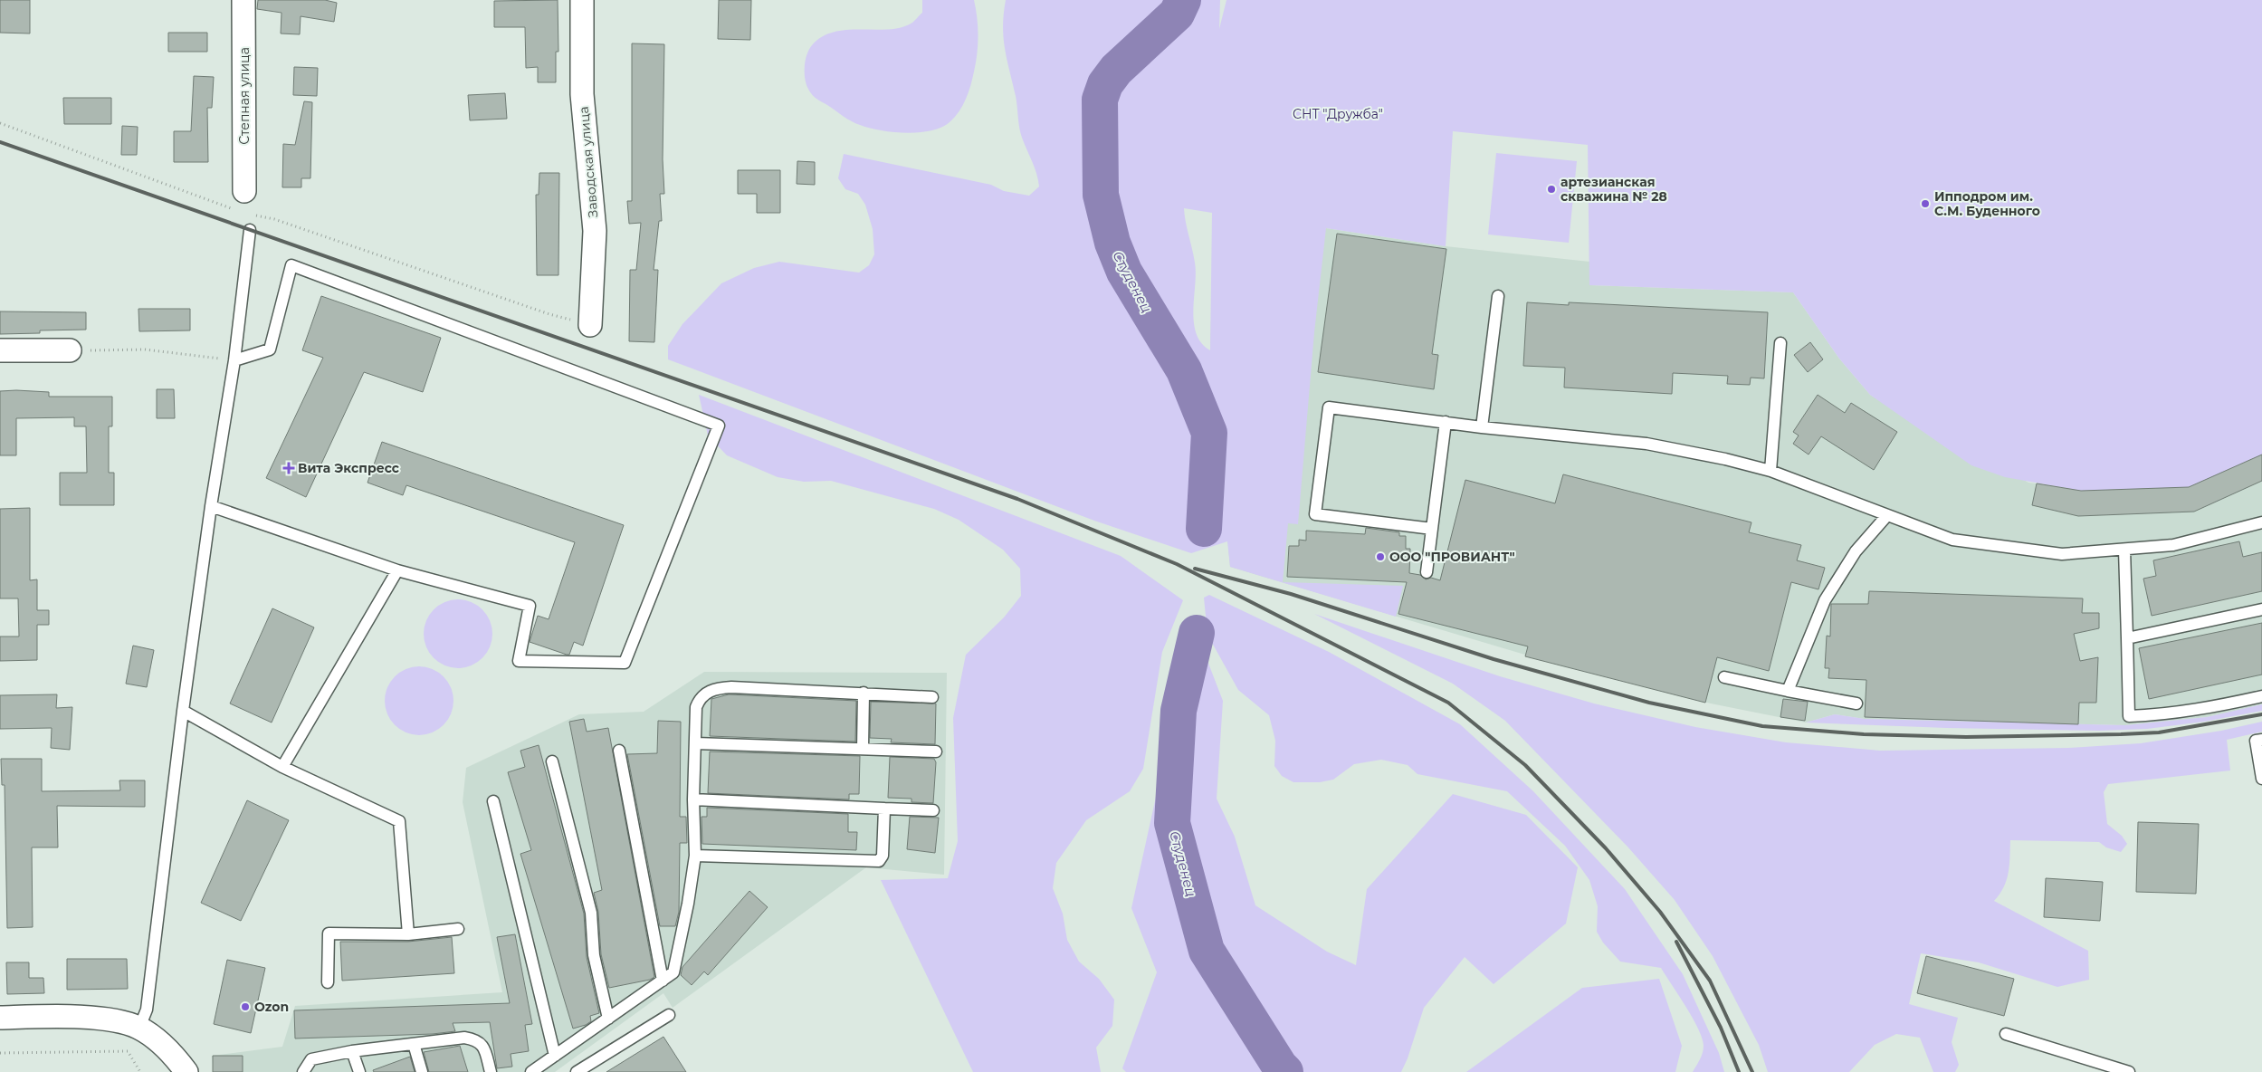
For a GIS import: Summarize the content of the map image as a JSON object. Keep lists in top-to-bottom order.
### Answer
{
  "streets": {
    "street": ["Степная улица", "Заводская улица"]
  },
  "water": ["Студенец"],
  "parks": ["СНТ \"Дружба\""],
  "places": {
    "other": [
      "артезианская скважина № 28",
      "Ипподром им. С.М. Буденного",
      "ООО \"ПРОВИАНТ\"",
      "Ozon"
    ],
    "health": ["Вита Экспресс"]
  }
}
